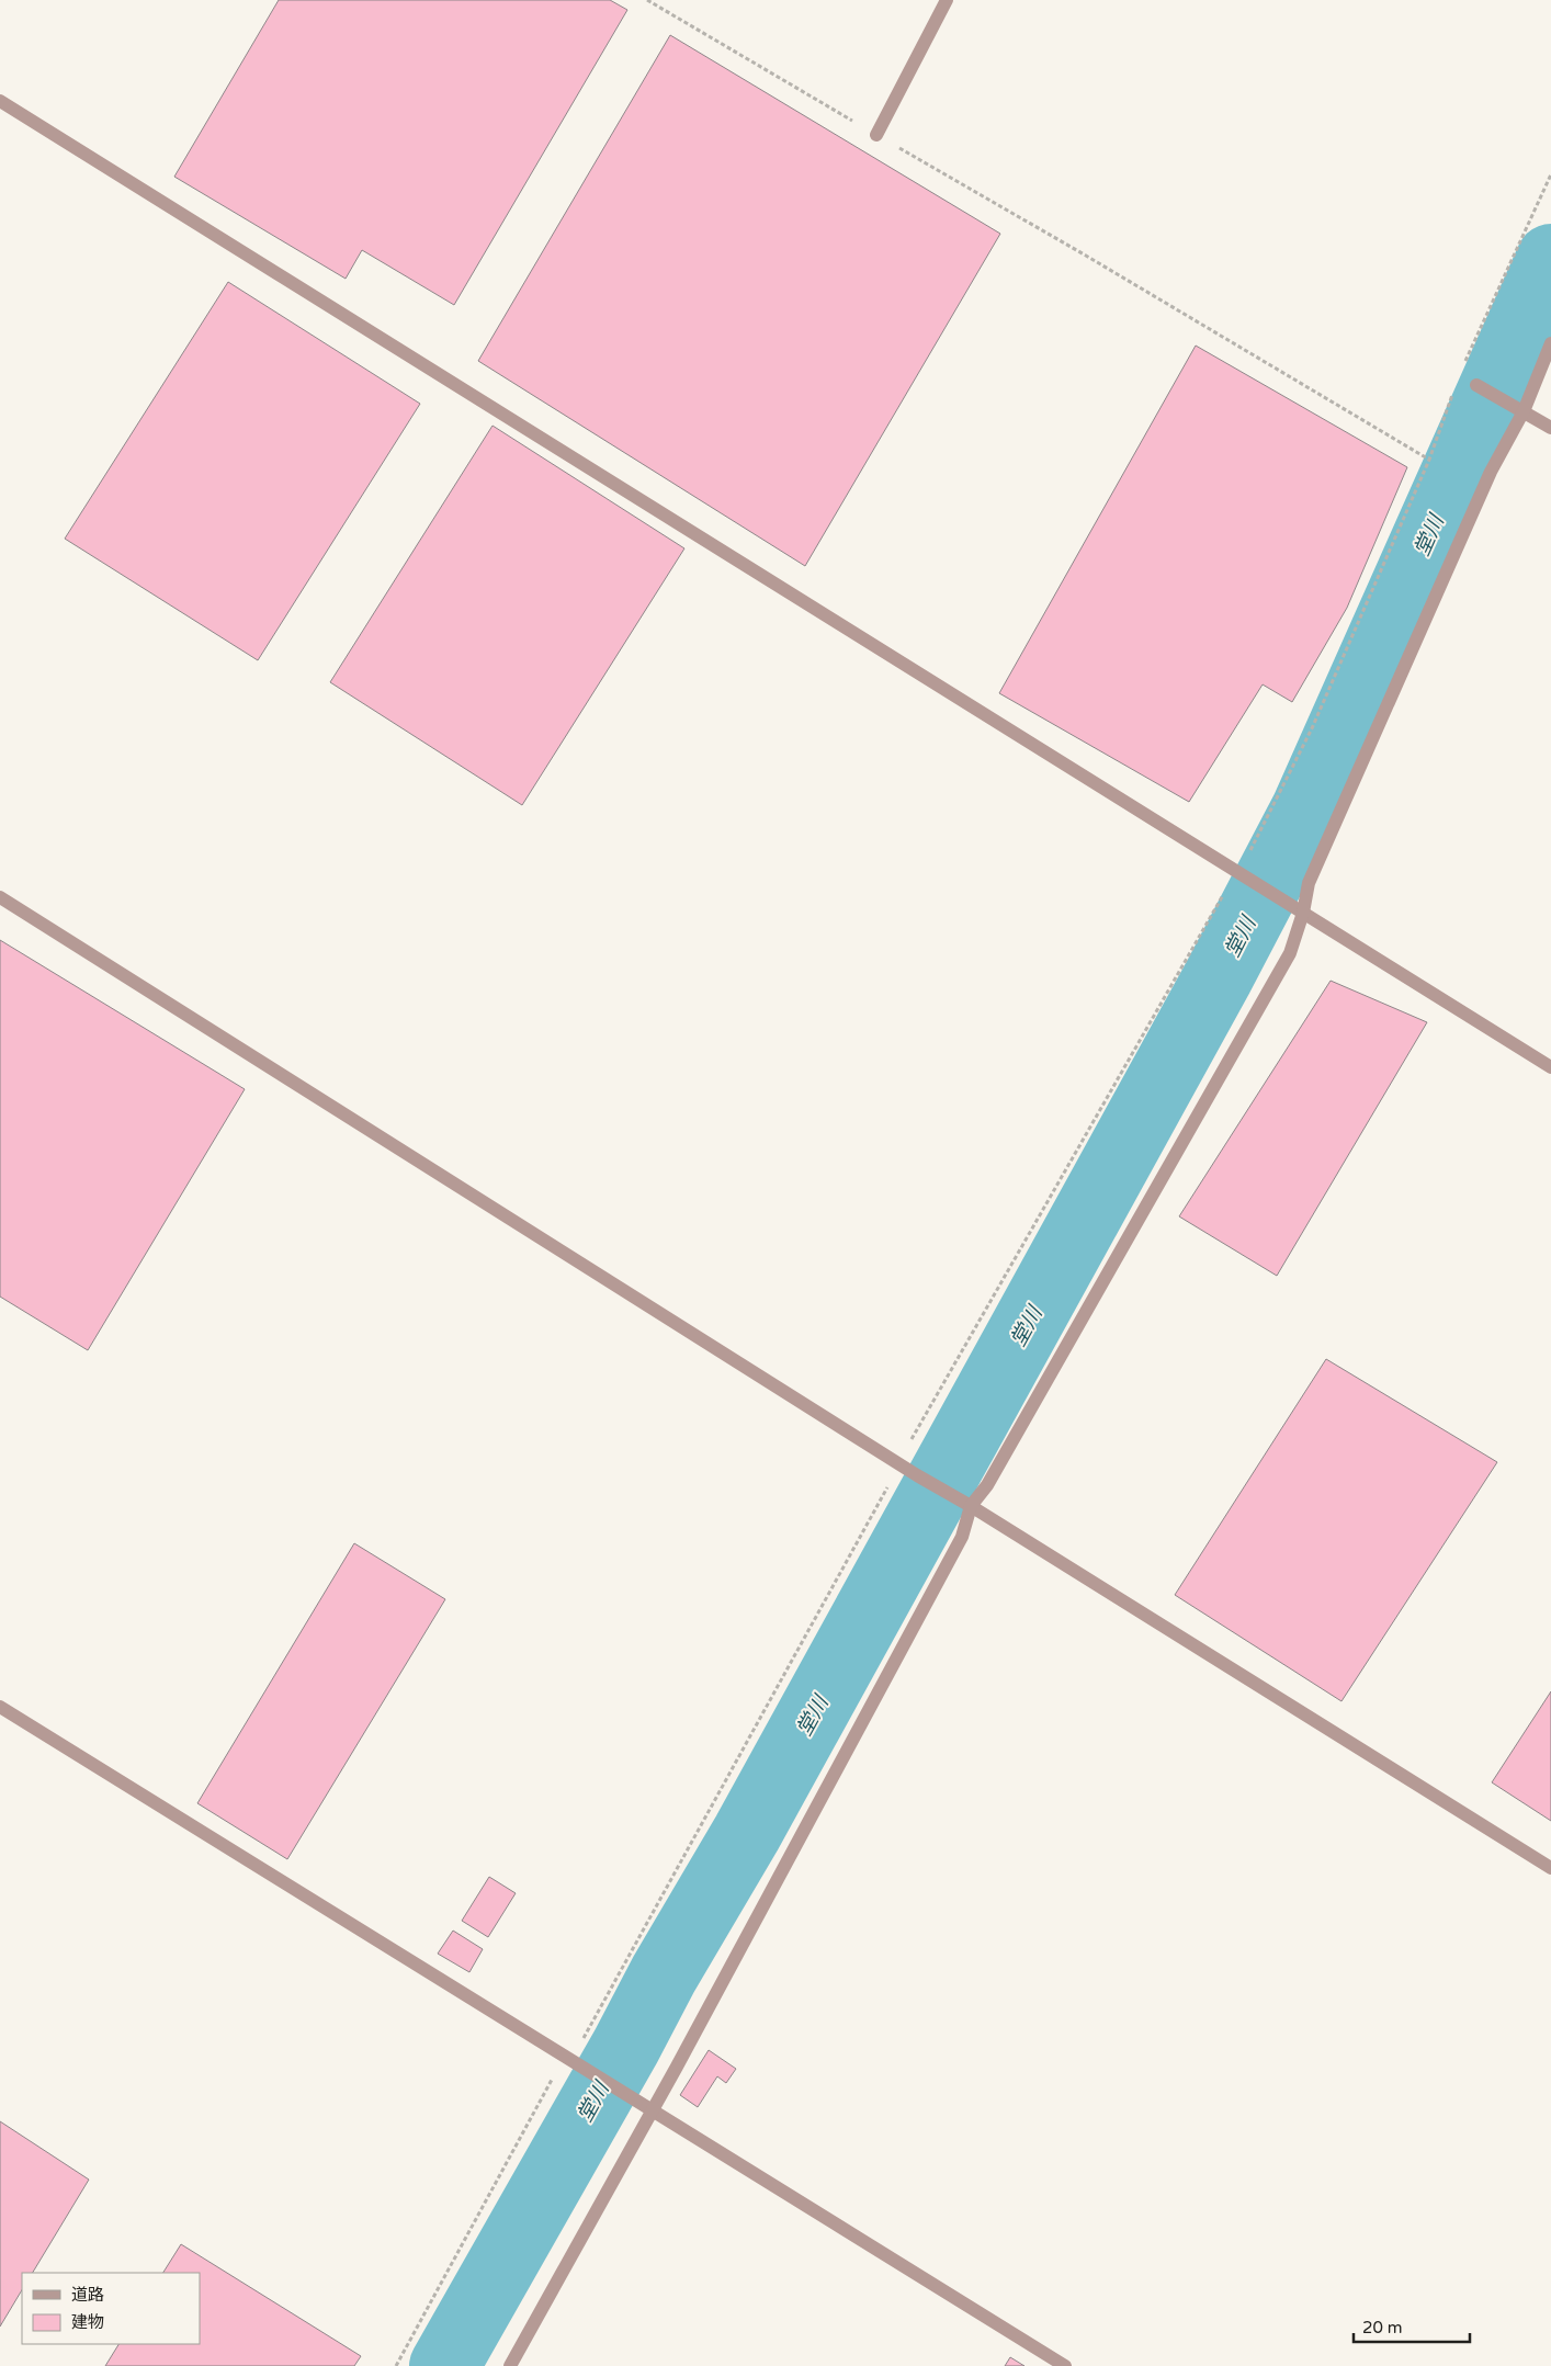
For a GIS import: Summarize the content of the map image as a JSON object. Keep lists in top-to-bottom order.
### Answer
{
  "water": ["堂川"],
  "legend": ["道路", "建物"],
  "scale_bar": "20 m"
}
